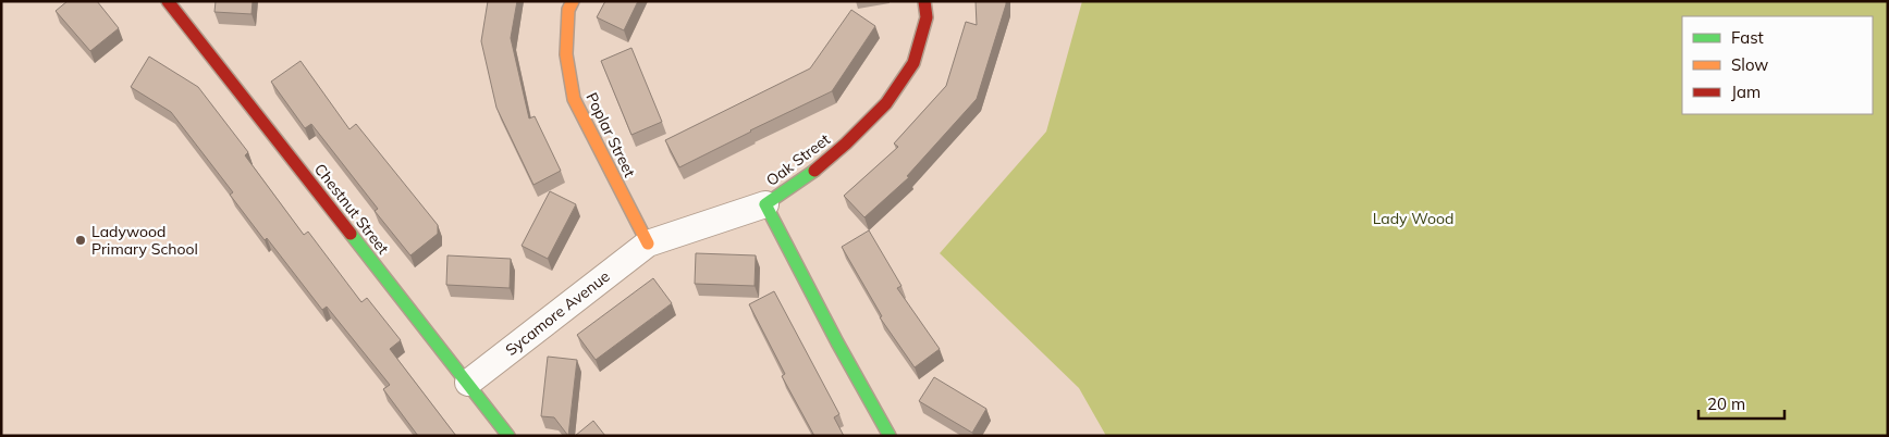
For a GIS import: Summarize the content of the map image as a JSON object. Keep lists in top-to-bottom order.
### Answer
{
  "streets": {
    "street": [
      "Poplar Street",
      "Oak Street",
      "Chestnut Street",
      "Sycamore Avenue"
    ]
  },
  "crossings": [
    ["Poplar Street", "Sycamore Avenue"],
    ["Oak Street", "Sycamore Avenue"],
    ["Chestnut Street", "Sycamore Avenue"]
  ],
  "parks": ["Lady Wood"],
  "places": ["Ladywood Primary School"],
  "legend": ["Fast", "Slow", "Jam"],
  "scale_bar": "20 m"
}
